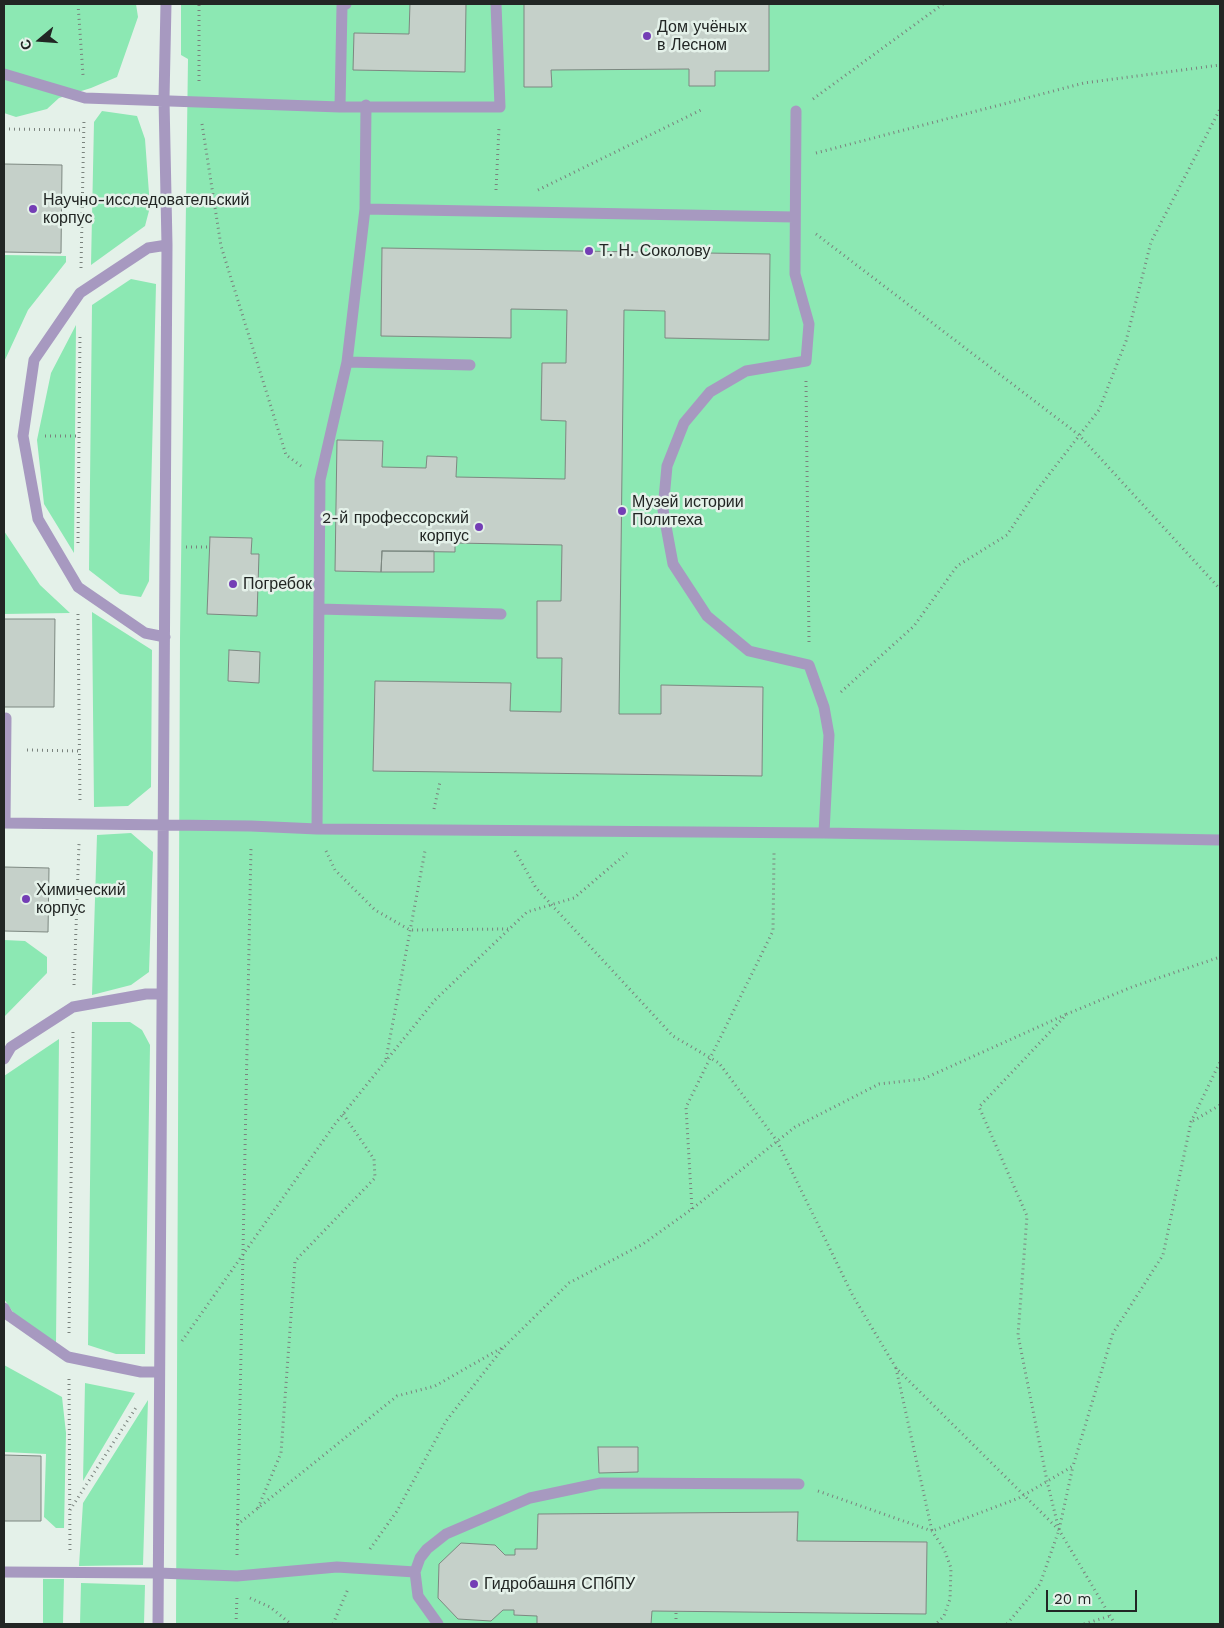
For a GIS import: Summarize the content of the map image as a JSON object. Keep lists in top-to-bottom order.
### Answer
{
  "places": [
    "Дом учёных в Лесном",
    "Научно-исследовательский корпус",
    "Т. Н. Соколову",
    "Музей истории Политеха",
    "2-й профессорский корпус",
    "Погребок",
    "Химический корпус",
    "Гидробашня СПбПУ"
  ],
  "scale_bar": "20 m",
  "north": "left"
}
